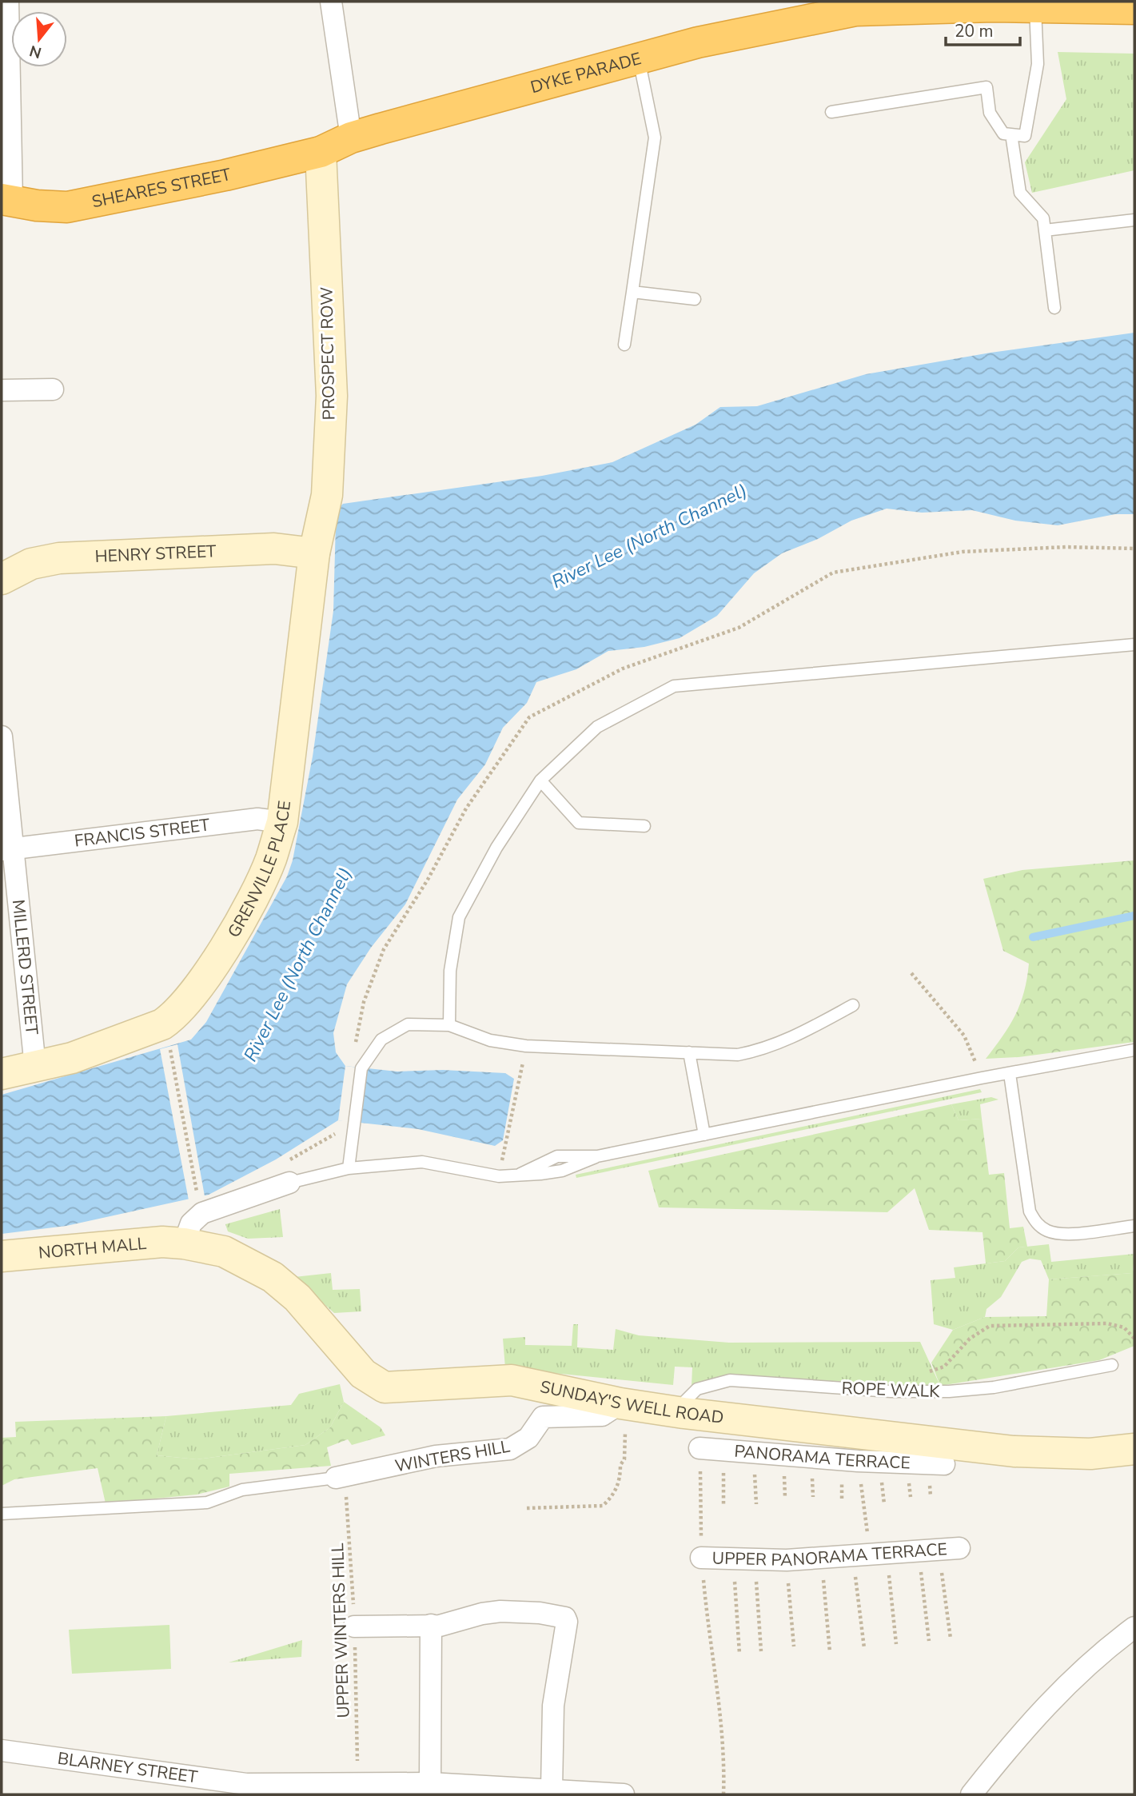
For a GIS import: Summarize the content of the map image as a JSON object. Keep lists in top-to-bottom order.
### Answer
{
  "streets": {
    "highway": ["DYKE PARADE", "SHEARES STREET"],
    "main road": [
      "PROSPECT ROW",
      "HENRY STREET",
      "GRENVILLE PLACE",
      "NORTH MALL",
      "SUNDAY'S WELL ROAD"
    ],
    "street": [
      "FRANCIS STREET",
      "MILLERD STREET",
      "WINTERS HILL",
      "PANORAMA TERRACE",
      "UPPER PANORAMA TERRACE",
      "BLARNEY STREET"
    ],
    "lane": ["ROPE WALK"],
    "path": ["UPPER WINTERS HILL"]
  },
  "crossings": [
    ["DYKE PARADE", "SHEARES STREET"],
    ["DYKE PARADE", "PROSPECT ROW"],
    ["SHEARES STREET", "PROSPECT ROW"],
    ["PROSPECT ROW", "HENRY STREET"],
    ["PROSPECT ROW", "GRENVILLE PLACE"],
    ["HENRY STREET", "GRENVILLE PLACE"],
    ["FRANCIS STREET", "GRENVILLE PLACE"],
    ["FRANCIS STREET", "MILLERD STREET"],
    ["GRENVILLE PLACE", "MILLERD STREET"],
    ["NORTH MALL", "SUNDAY'S WELL ROAD"],
    ["ROPE WALK", "SUNDAY'S WELL ROAD"],
    ["SUNDAY'S WELL ROAD", "WINTERS HILL"],
    ["WINTERS HILL", "UPPER WINTERS HILL"],
    ["UPPER WINTERS HILL", "BLARNEY STREET"]
  ],
  "water": ["River Lee (North Channel)"],
  "scale_bar": "20 m",
  "north": "bottom"
}
